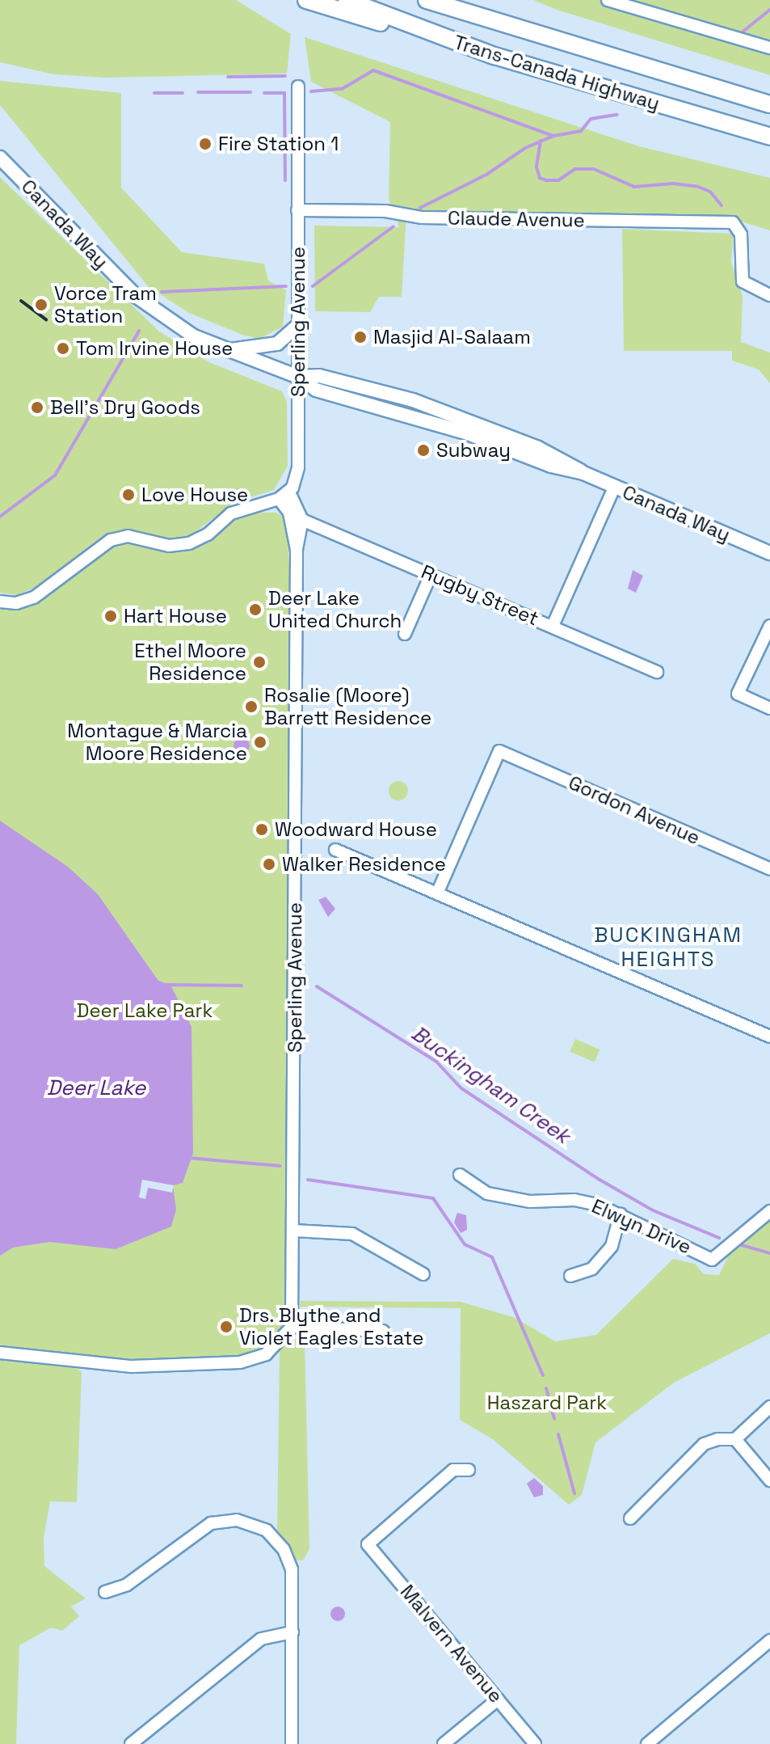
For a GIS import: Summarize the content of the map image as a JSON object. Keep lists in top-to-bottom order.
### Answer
{
  "streets": {
    "highway": ["Trans-Canada Highway"],
    "main road": ["Canada Way"],
    "street": [
      "Claude Avenue",
      "Sperling Avenue",
      "Rugby Street",
      "Gordon Avenue",
      "Elwyn Drive",
      "Malvern Avenue"
    ]
  },
  "crossings": [
    ["Claude Avenue", "Sperling Avenue"],
    ["Canada Way", "Sperling Avenue"],
    ["Sperling Avenue", "Rugby Street"]
  ],
  "districts": ["BUCKINGHAM HEIGHTS"],
  "water": ["Buckingham Creek", "Deer Lake"],
  "parks": ["Deer Lake Park", "Haszard Park"],
  "places": [
    "Fire Station 1",
    "Vorce Tram Station",
    "Masjid Al-Salaam",
    "Tom Irvine House",
    "Bell’s Dry Goods",
    "Subway",
    "Love House",
    "Deer Lake United Church",
    "Hart House",
    "Ethel Moore Residence",
    "Rosalie (Moore) Barrett Residence",
    "Montague & Marcia Moore Residence",
    "Woodward House",
    "Walker Residence",
    "Drs. Blythe and Violet Eagles Estate"
  ]
}
